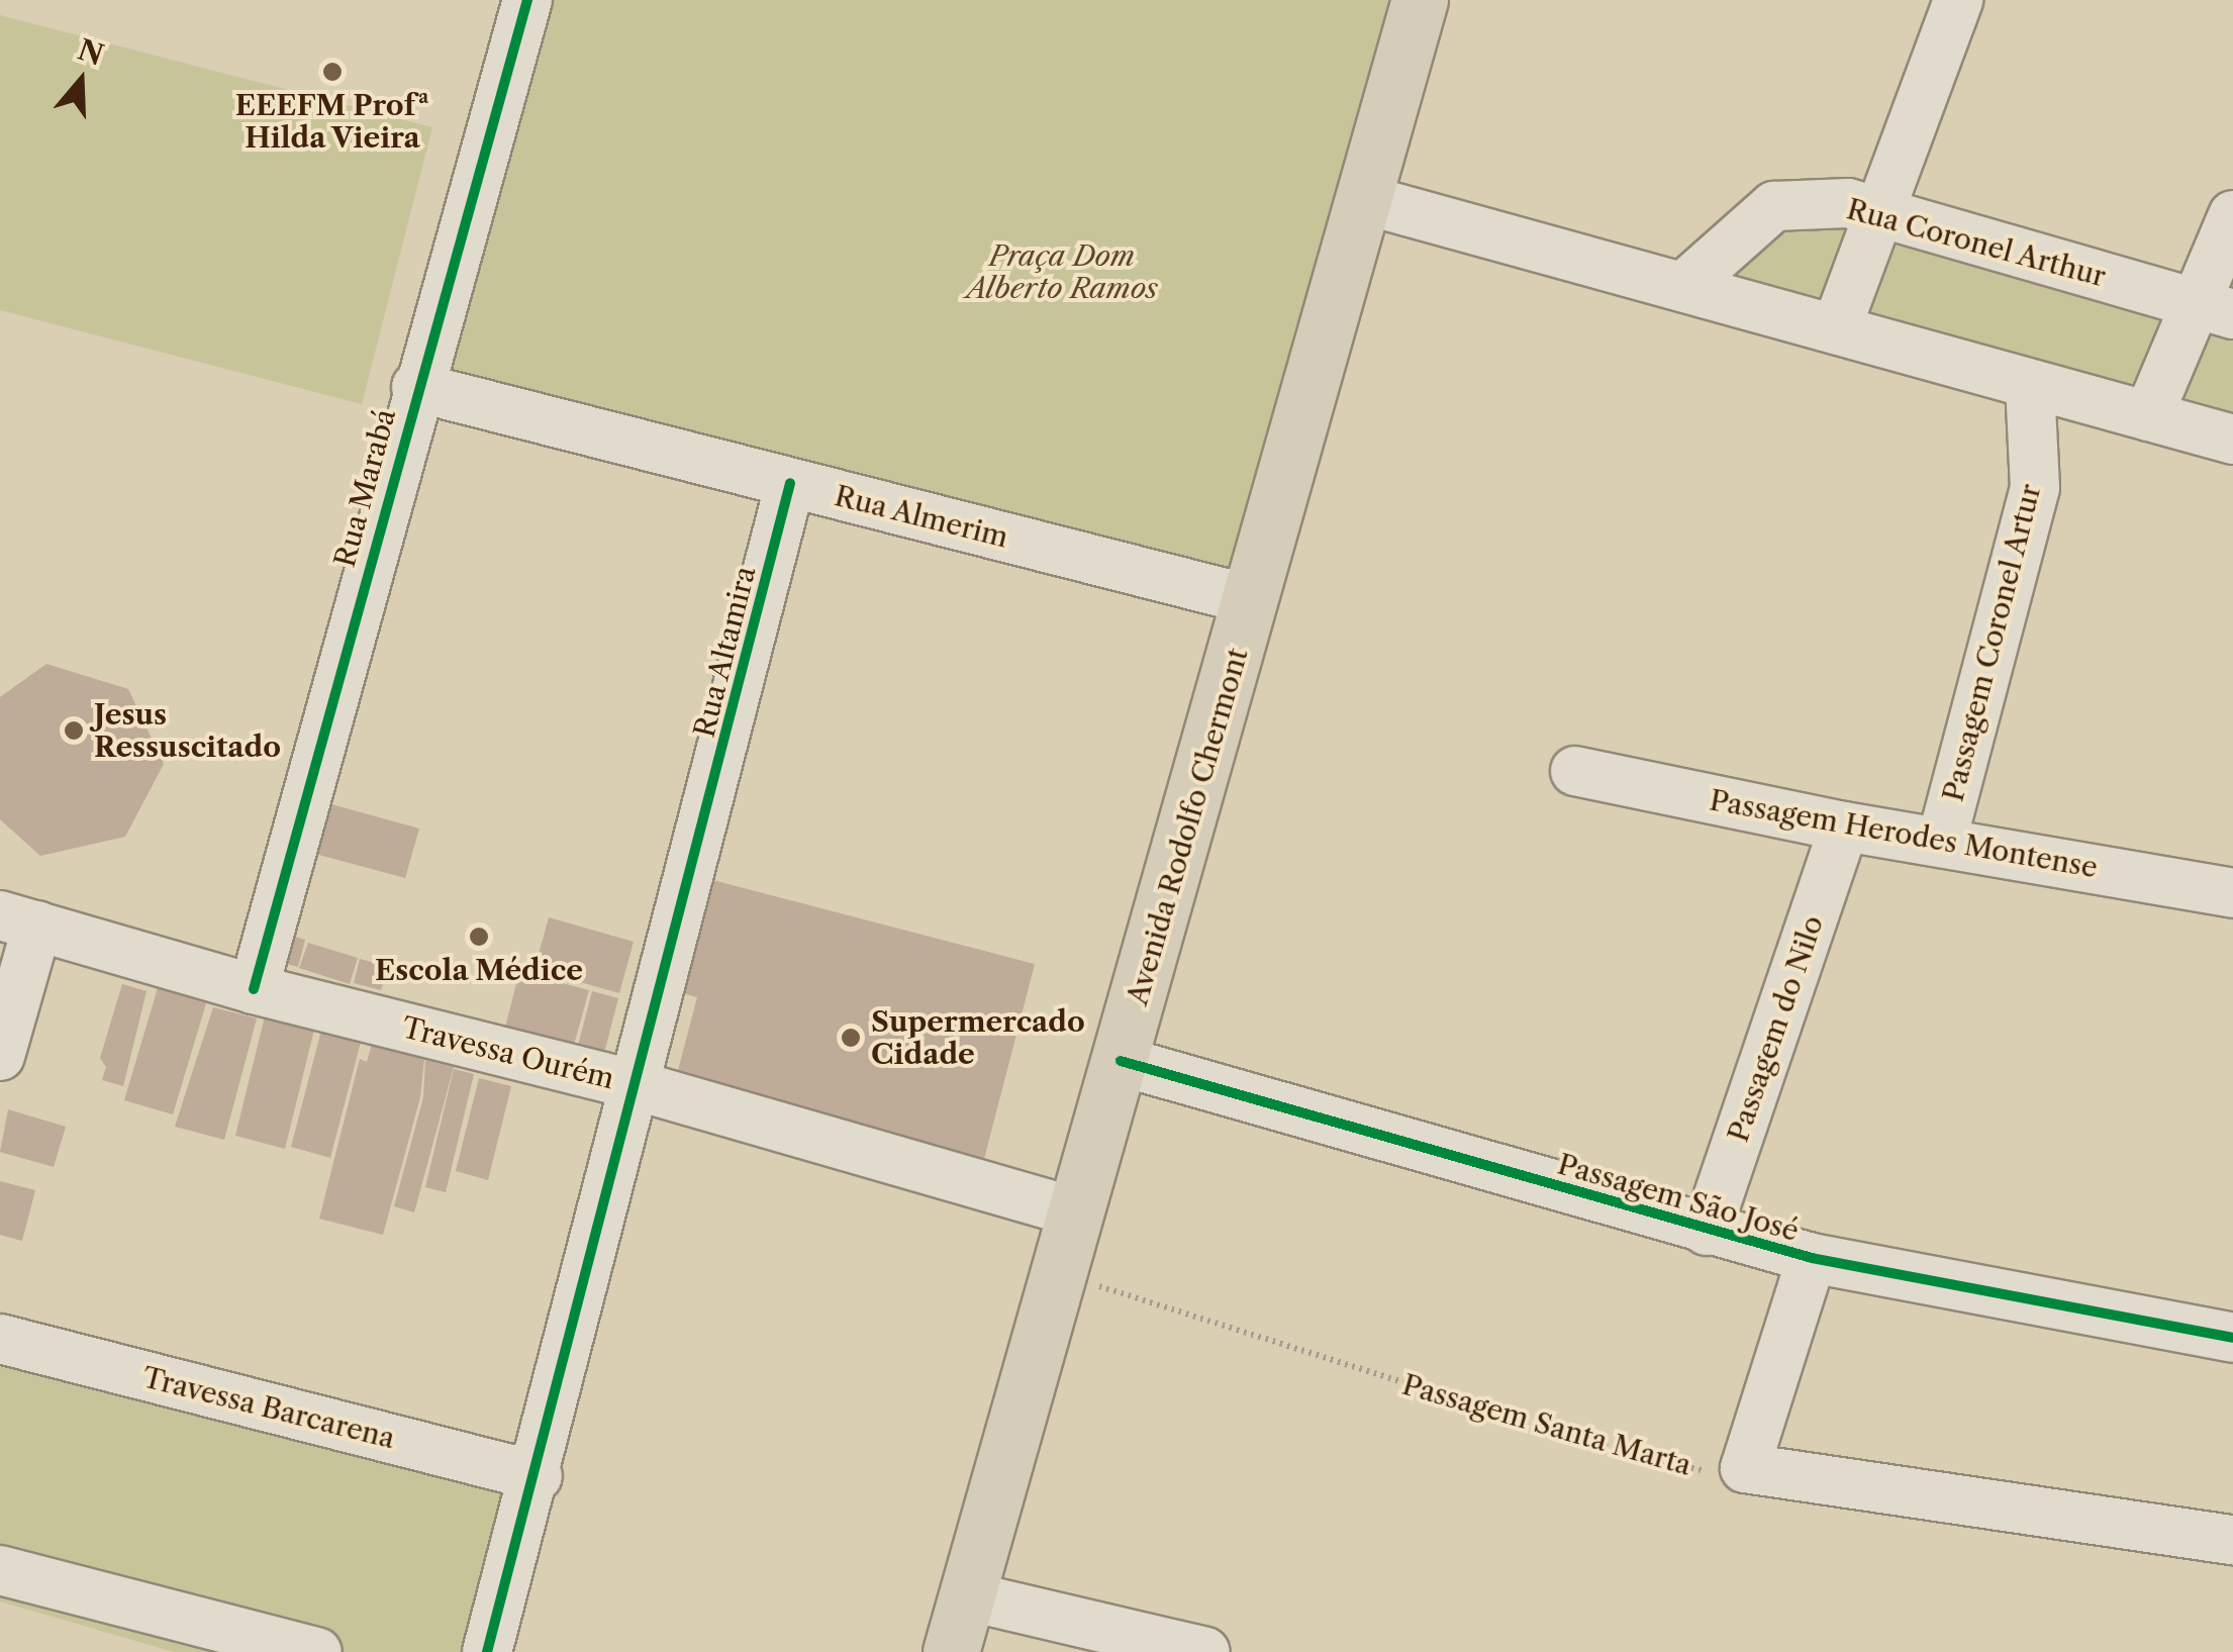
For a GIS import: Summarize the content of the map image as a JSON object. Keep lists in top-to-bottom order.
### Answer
{
  "streets": {
    "main road": ["Avenida Rodolfo Chermont"],
    "street": [
      "Rua Coronel Arthur",
      "Rua Marabá",
      "Rua Almerim",
      "Passagem Coronel Artur",
      "Rua Altamira",
      "Passagem Herodes Montense",
      "Passagem do Nilo",
      "Travessa Ourém",
      "Passagem São José",
      "Travessa Barcarena"
    ],
    "path": ["Passagem Santa Marta"]
  },
  "crossings": [
    ["Rua Marabá", "Rua Almerim"],
    ["Rua Marabá", "Travessa Ourém"],
    ["Rua Almerim", "Rua Altamira"],
    ["Rua Almerim", "Avenida Rodolfo Chermont"],
    ["Passagem Coronel Artur", "Passagem Herodes Montense"],
    ["Rua Altamira", "Travessa Ourém"],
    ["Rua Altamira", "Travessa Barcarena"],
    ["Avenida Rodolfo Chermont", "Travessa Ourém"],
    ["Avenida Rodolfo Chermont", "Passagem São José"],
    ["Avenida Rodolfo Chermont", "Passagem Santa Marta"],
    ["Passagem Herodes Montense", "Passagem do Nilo"],
    ["Passagem do Nilo", "Passagem São José"]
  ],
  "parks": ["Praça Dom Alberto Ramos"],
  "places": [
    "EEEFM Profª Hilda Vieira",
    "Jesus Ressuscitado",
    "Escola Médice",
    "Supermercado Cidade"
  ],
  "north": "top"
}
